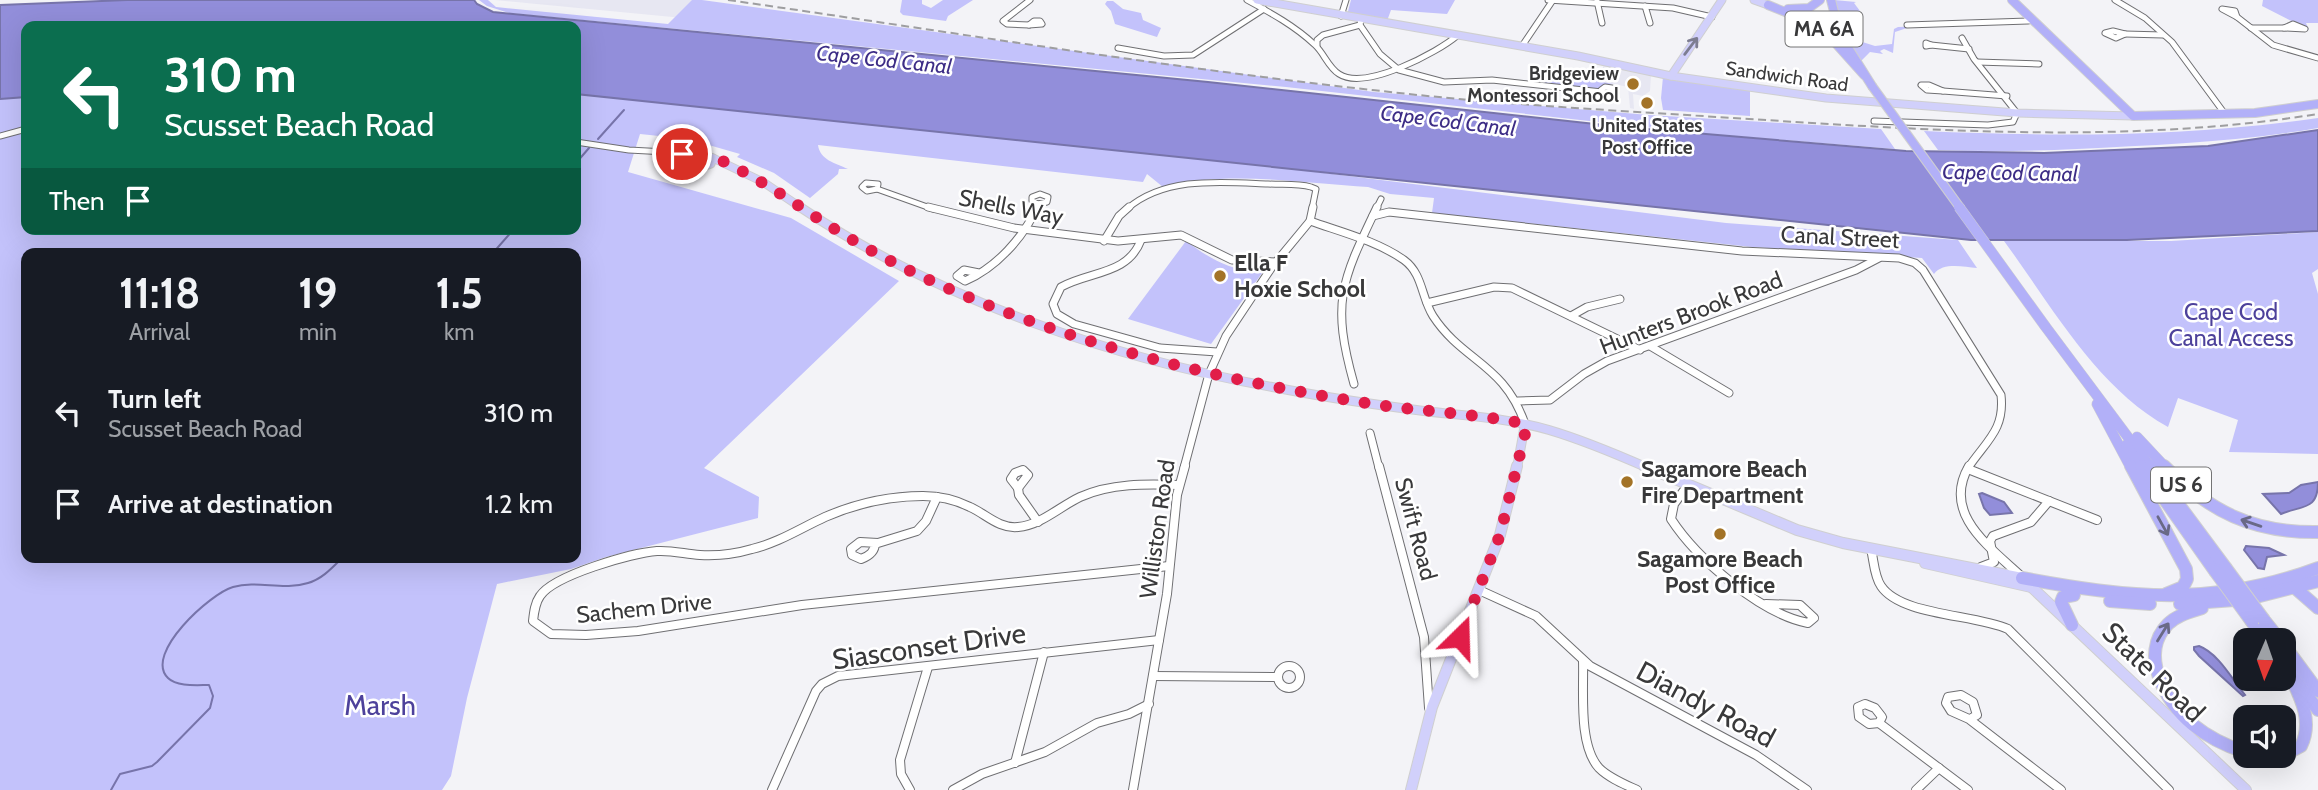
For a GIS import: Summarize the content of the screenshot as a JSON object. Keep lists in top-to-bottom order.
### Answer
{
  "streets": {
    "highway": ["MA 6A", "Sandwich Road", "US 6"],
    "main road": ["State Road"],
    "street": [
      "Shells Way",
      "Canal Street",
      "Hunters Brook Road",
      "Williston Road",
      "Swift Road",
      "Sachem Drive",
      "Siasconset Drive",
      "Diandy Road"
    ]
  },
  "crossings": [
    ["MA 6A", "US 6"],
    ["Shells Way", "Williston Road"],
    ["Canal Street", "Hunters Brook Road"],
    ["Canal Street", "State Road"],
    ["Williston Road", "Sachem Drive"],
    ["Williston Road", "Siasconset Drive"]
  ],
  "water": ["Cape Cod Canal"],
  "parks": ["Cape Cod Canal Access", "Marsh"],
  "places": [
    "Bridgeview Montessori School",
    "United States Post Office",
    "Ella F Hoxie School",
    "Sagamore Beach Fire Department",
    "Sagamore Beach Post Office"
  ],
  "north": "bottom",
  "page": {
    "turn": ["310 m", "Scusset Beach Road"],
    "then": "Then",
    "eta": [
      "11:18",
      "Arrival",
      "19",
      "min",
      "1.5",
      "km"
    ],
    "list": [
      {
        "name": "Turn left",
        "note": "Scusset Beach Road",
        "value": "310 m"
      },
      {
        "name": "Arrive at destination",
        "value": "1.2 km"
      }
    ]
  }
}
